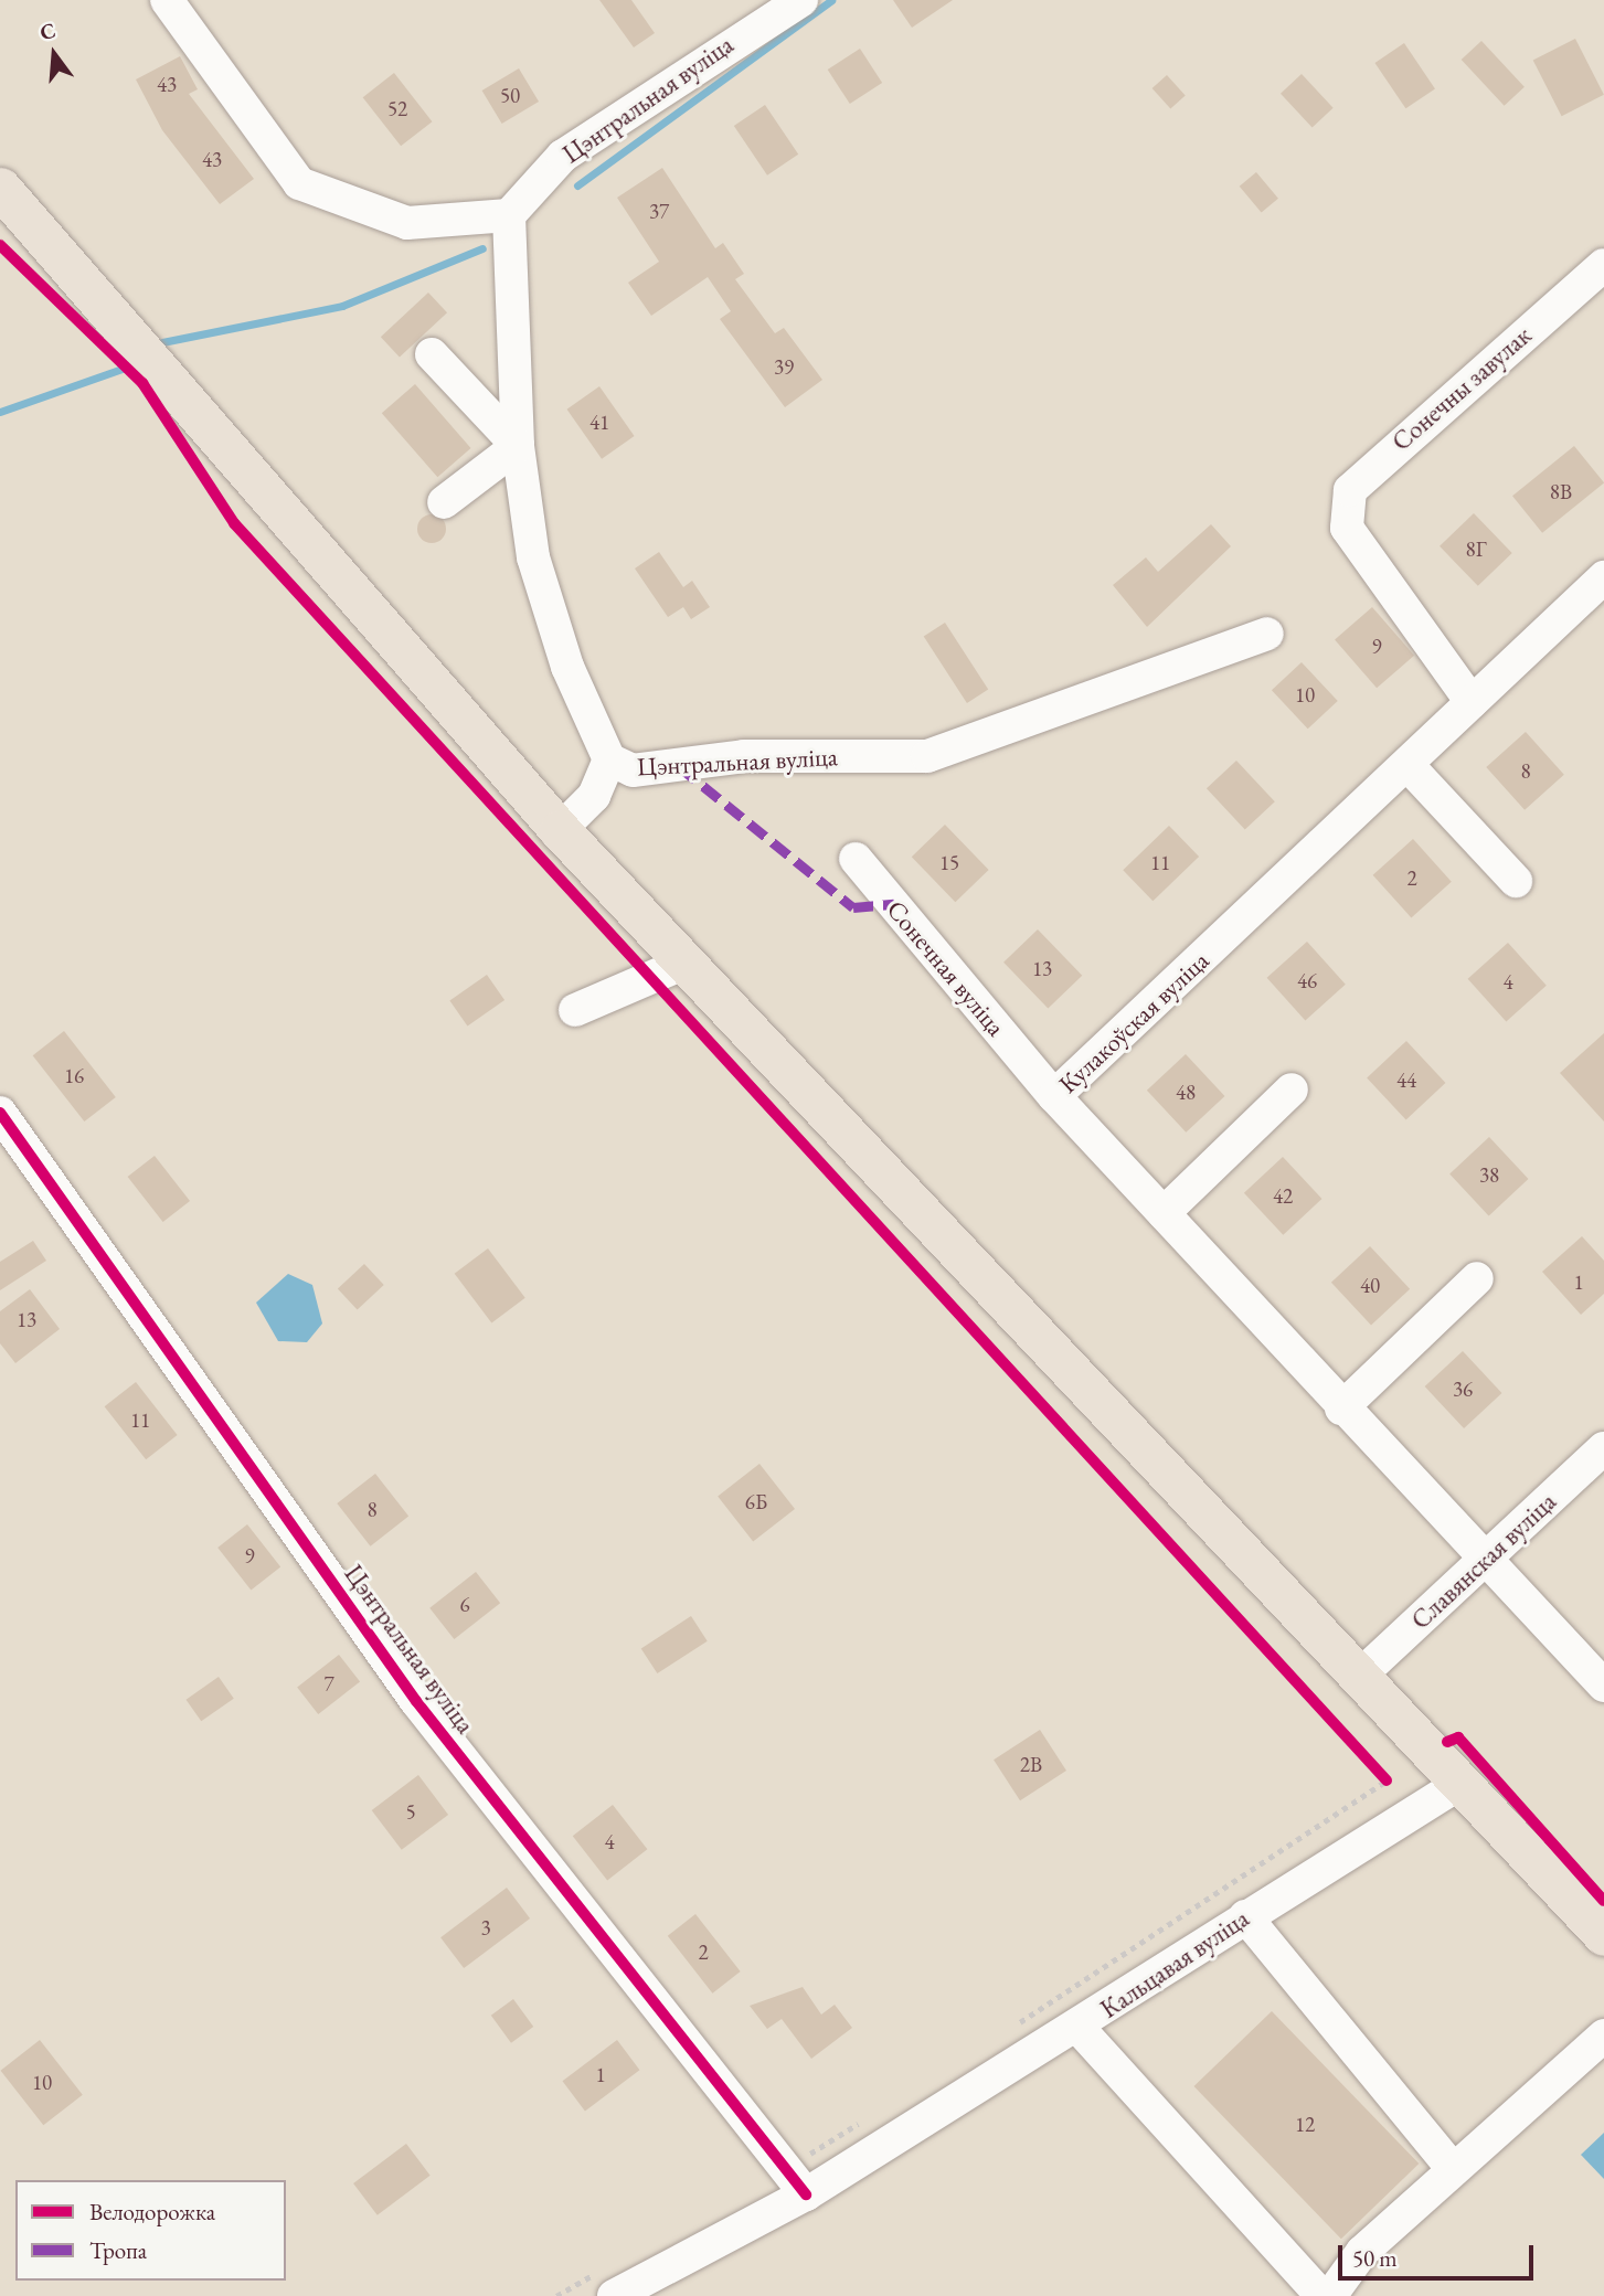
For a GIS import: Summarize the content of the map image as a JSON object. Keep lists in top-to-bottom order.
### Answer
{
  "streets": {
    "street": [
      "Цэнтральная вуліца",
      "Сонечны завулак",
      "Сонечная вуліца",
      "Кулакоўская вуліца",
      "Славянская вуліца",
      "Кальцавая вуліца"
    ]
  },
  "crossings": [
    ["Сонечны завулак", "Кулакоўская вуліца"],
    ["Сонечная вуліца", "Кулакоўская вуліца"],
    ["Кулакоўская вуліца", "Славянская вуліца"]
  ],
  "house_numbers": [
    "43",
    "50",
    "52",
    "43",
    "37",
    "39",
    "41",
    "8В",
    "8Г",
    "9",
    "10",
    "8",
    "15",
    "11",
    "2",
    "13",
    "46",
    "4",
    "16",
    "44",
    "48",
    "38",
    "42",
    "1",
    "40",
    "13",
    "36",
    "11",
    "6Б",
    "8",
    "9",
    "6",
    "7",
    "2В",
    "5",
    "4",
    "3",
    "2",
    "1",
    "10",
    "12"
  ],
  "legend": ["Велодорожка", "Тропа"],
  "scale_bar": "50 m",
  "north": "top"
}
